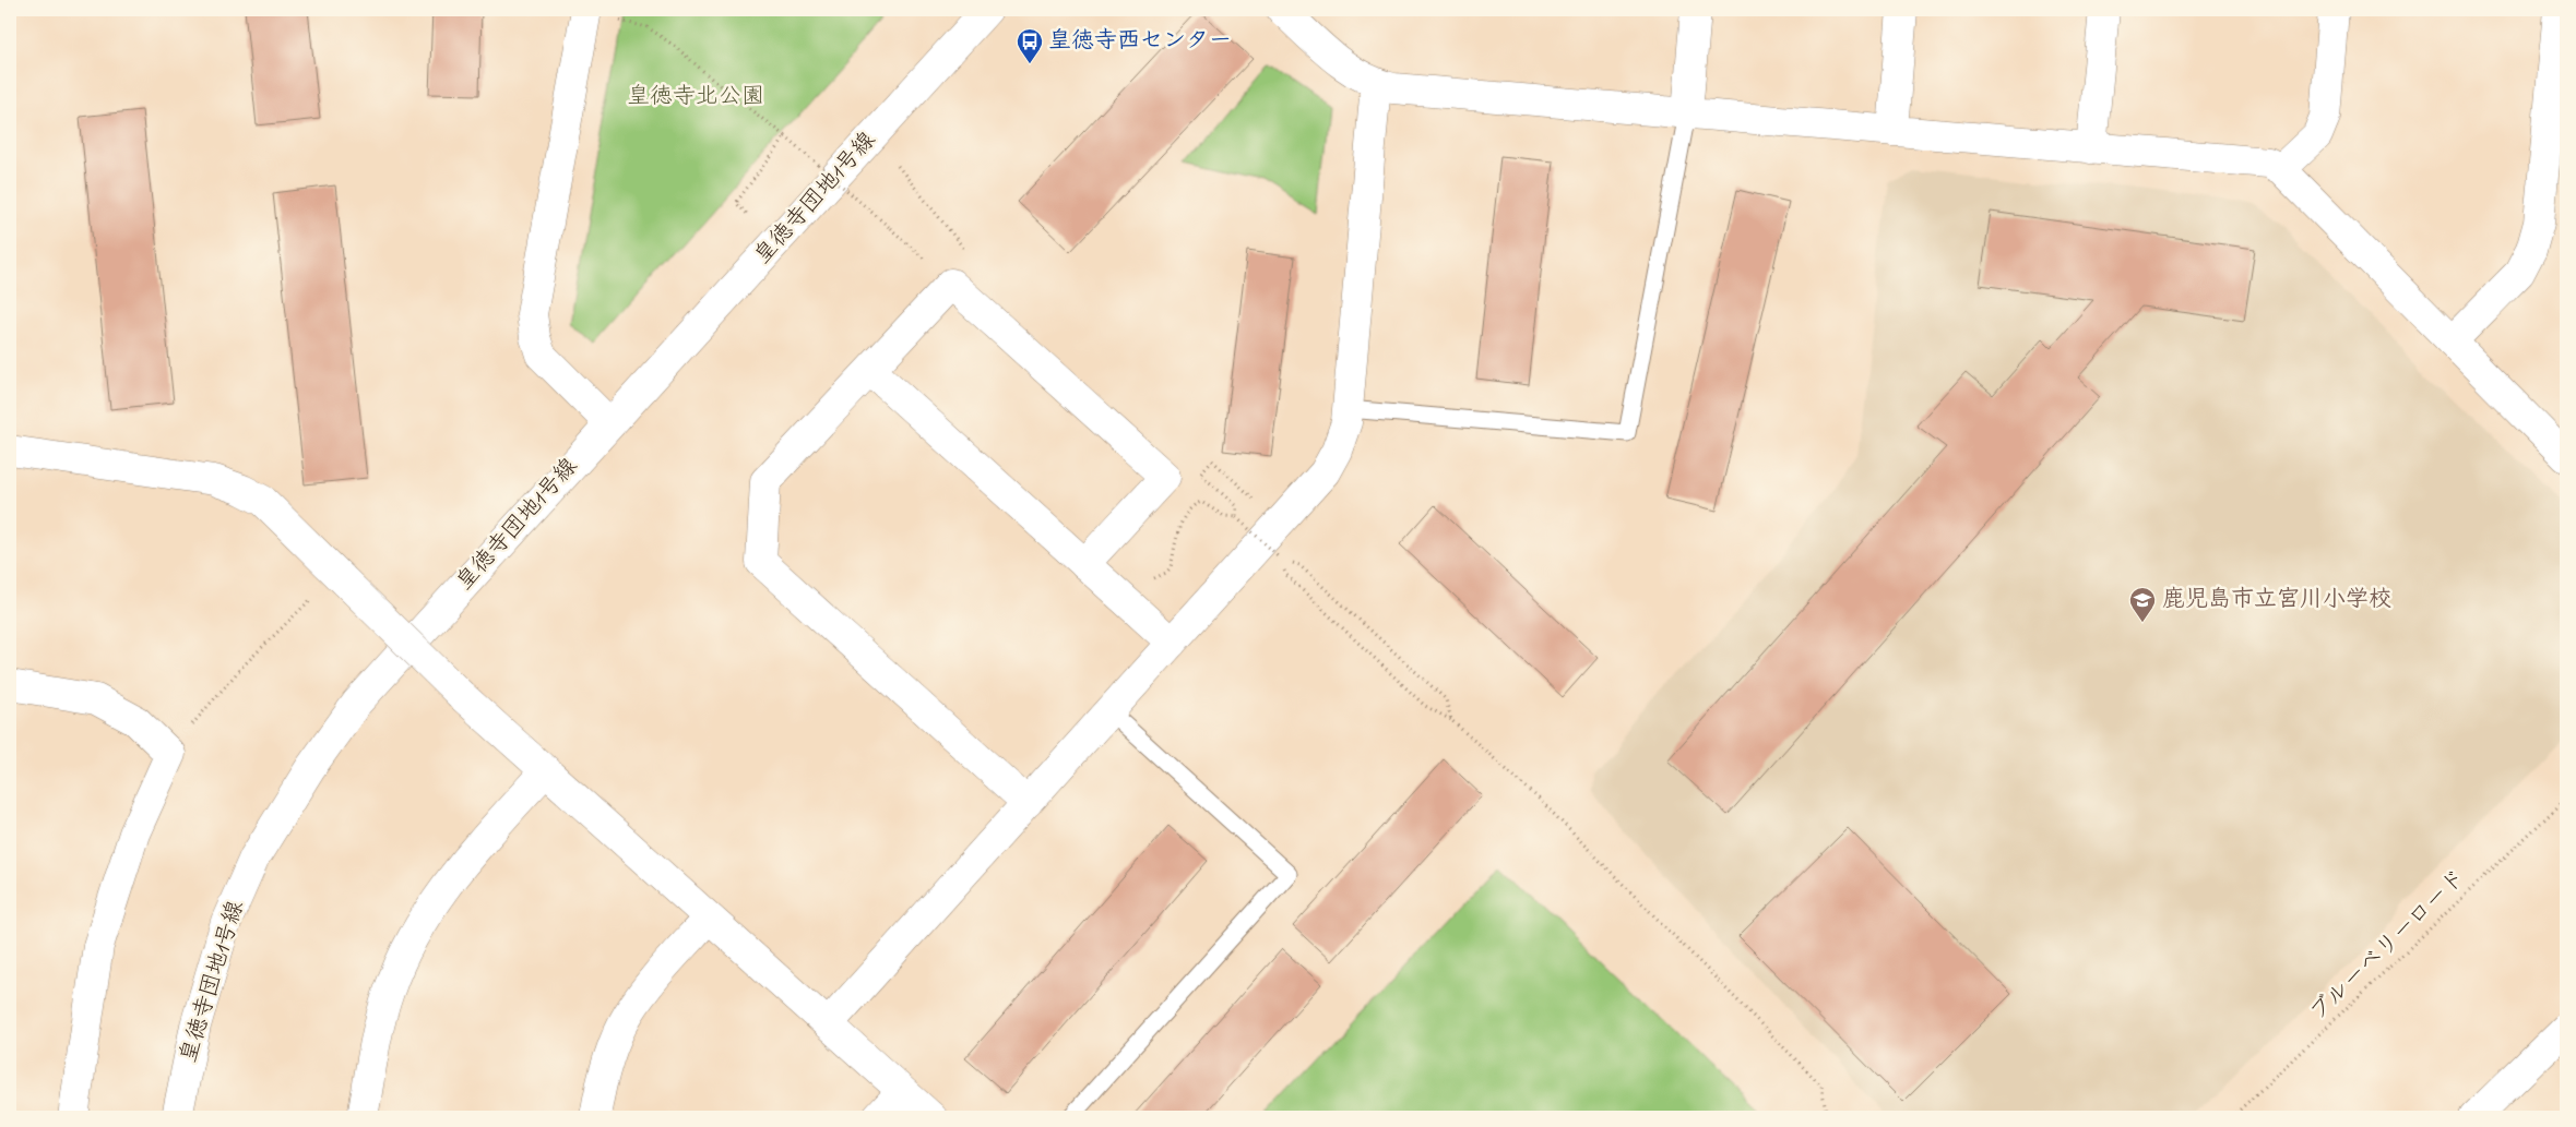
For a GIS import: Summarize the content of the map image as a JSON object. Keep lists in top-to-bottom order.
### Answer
{
  "streets": {
    "street": ["皇徳寺団地1号線"],
    "path": ["ブルーベリーロード"]
  },
  "parks": ["皇徳寺北公園"],
  "places": {
    "bus stop": ["皇徳寺西センター"],
    "school or university": ["鹿児島市立宮川小学校"]
  }
}
